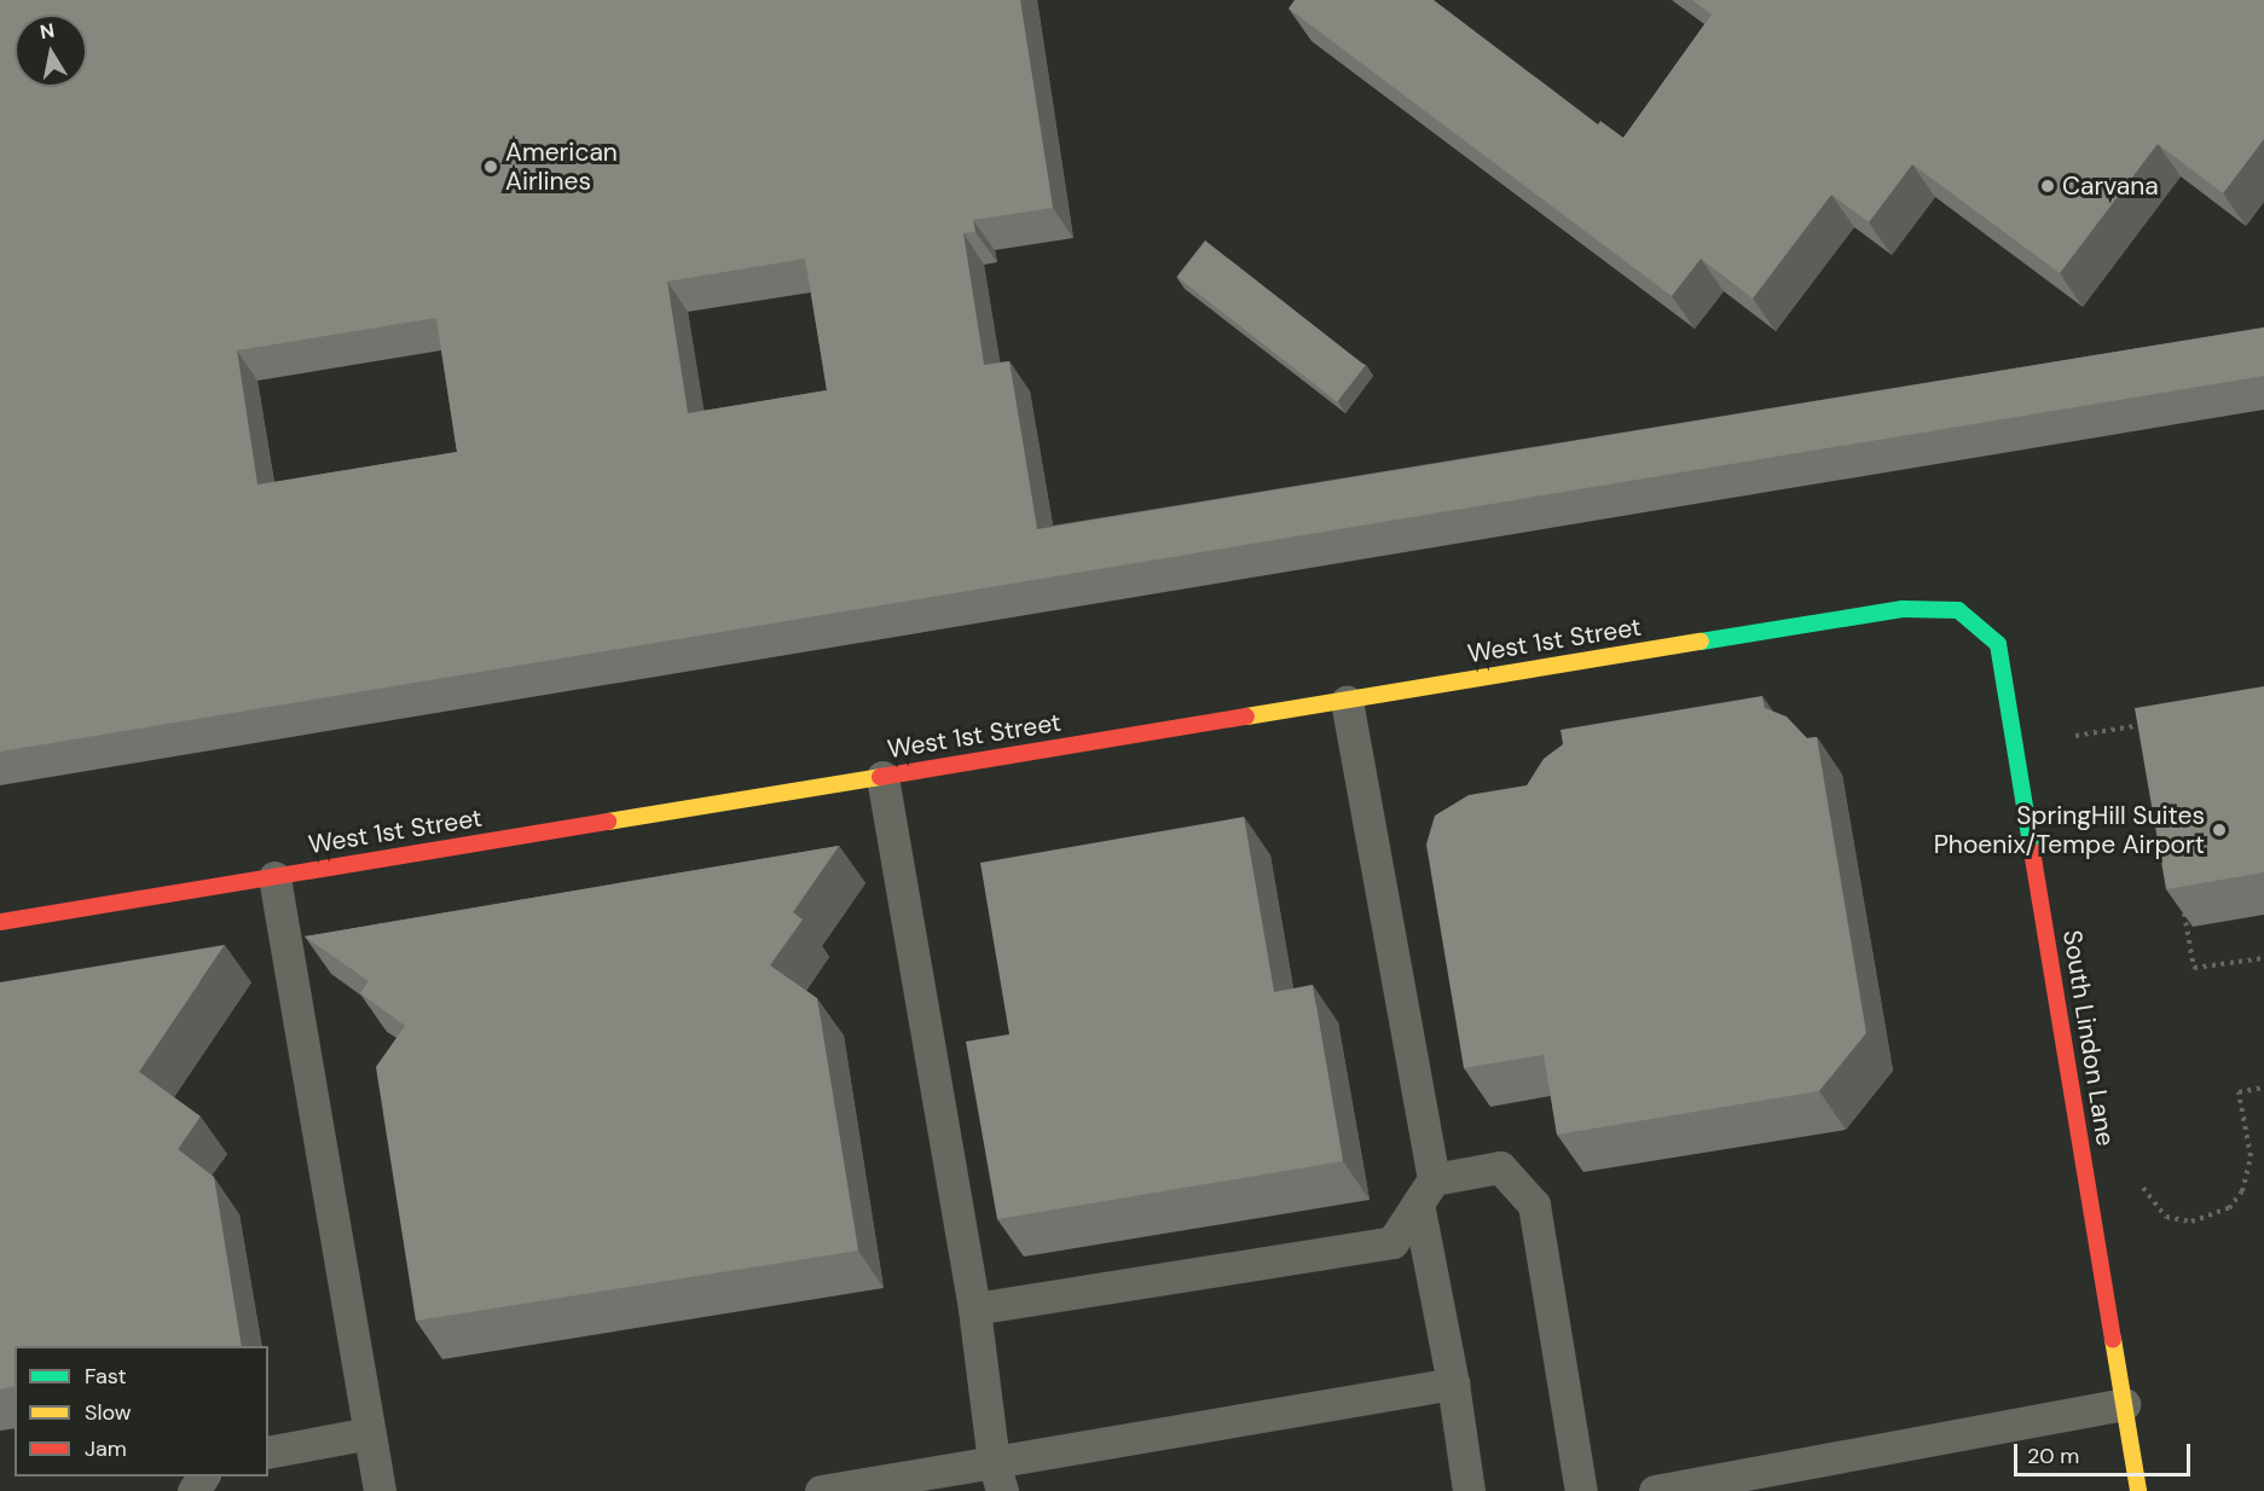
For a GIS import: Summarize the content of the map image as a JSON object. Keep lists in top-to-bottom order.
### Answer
{
  "streets": {
    "street": ["West 1st Street", "South Lindon Lane"]
  },
  "crossings": [
    ["West 1st Street", "South Lindon Lane"]
  ],
  "places": ["American Airlines", "Carvana", "SpringHill Suites Phoenix/Tempe Airport"],
  "legend": ["Fast", "Slow", "Jam"],
  "scale_bar": "20 m",
  "north": "top"
}
